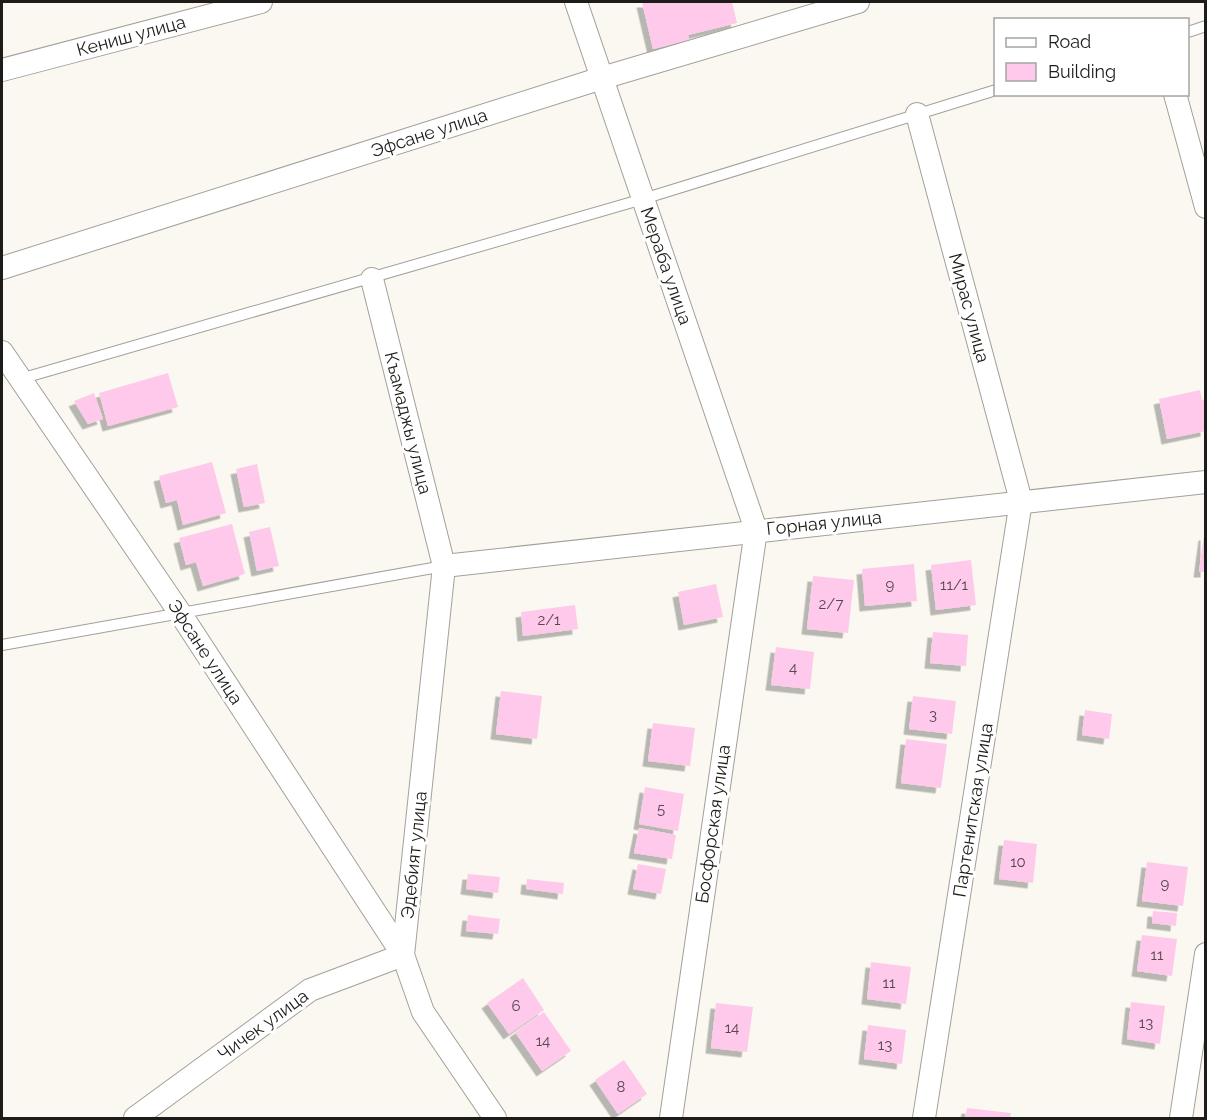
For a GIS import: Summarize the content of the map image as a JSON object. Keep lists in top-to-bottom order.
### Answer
{
  "streets": {
    "street": [
      "Кениш улица",
      "Эфсане улица",
      "Мераба улица",
      "Мирас улица",
      "Къамаджы улица",
      "Горная улица",
      "Партенитская улица",
      "Босфорская улица",
      "Эдебият улица",
      "Чичек улица"
    ]
  },
  "crossings": [
    ["Эфсане улица", "Мераба улица"],
    ["Эфсане улица", "Эдебият улица"],
    ["Эфсане улица", "Чичек улица"],
    ["Мераба улица", "Горная улица"],
    ["Мераба улица", "Босфорская улица"],
    ["Мирас улица", "Горная улица"],
    ["Мирас улица", "Партенитская улица"],
    ["Къамаджы улица", "Горная улица"],
    ["Къамаджы улица", "Эдебият улица"],
    ["Горная улица", "Партенитская улица"],
    ["Горная улица", "Босфорская улица"],
    ["Горная улица", "Эдебият улица"],
    ["Эдебият улица", "Чичек улица"]
  ],
  "house_numbers": [
    "9",
    "11/1",
    "2/7",
    "2/1",
    "4",
    "3",
    "5",
    "10",
    "9",
    "11",
    "11",
    "6",
    "13",
    "14",
    "14",
    "13",
    "8"
  ],
  "legend": ["Road", "Building"]
}
